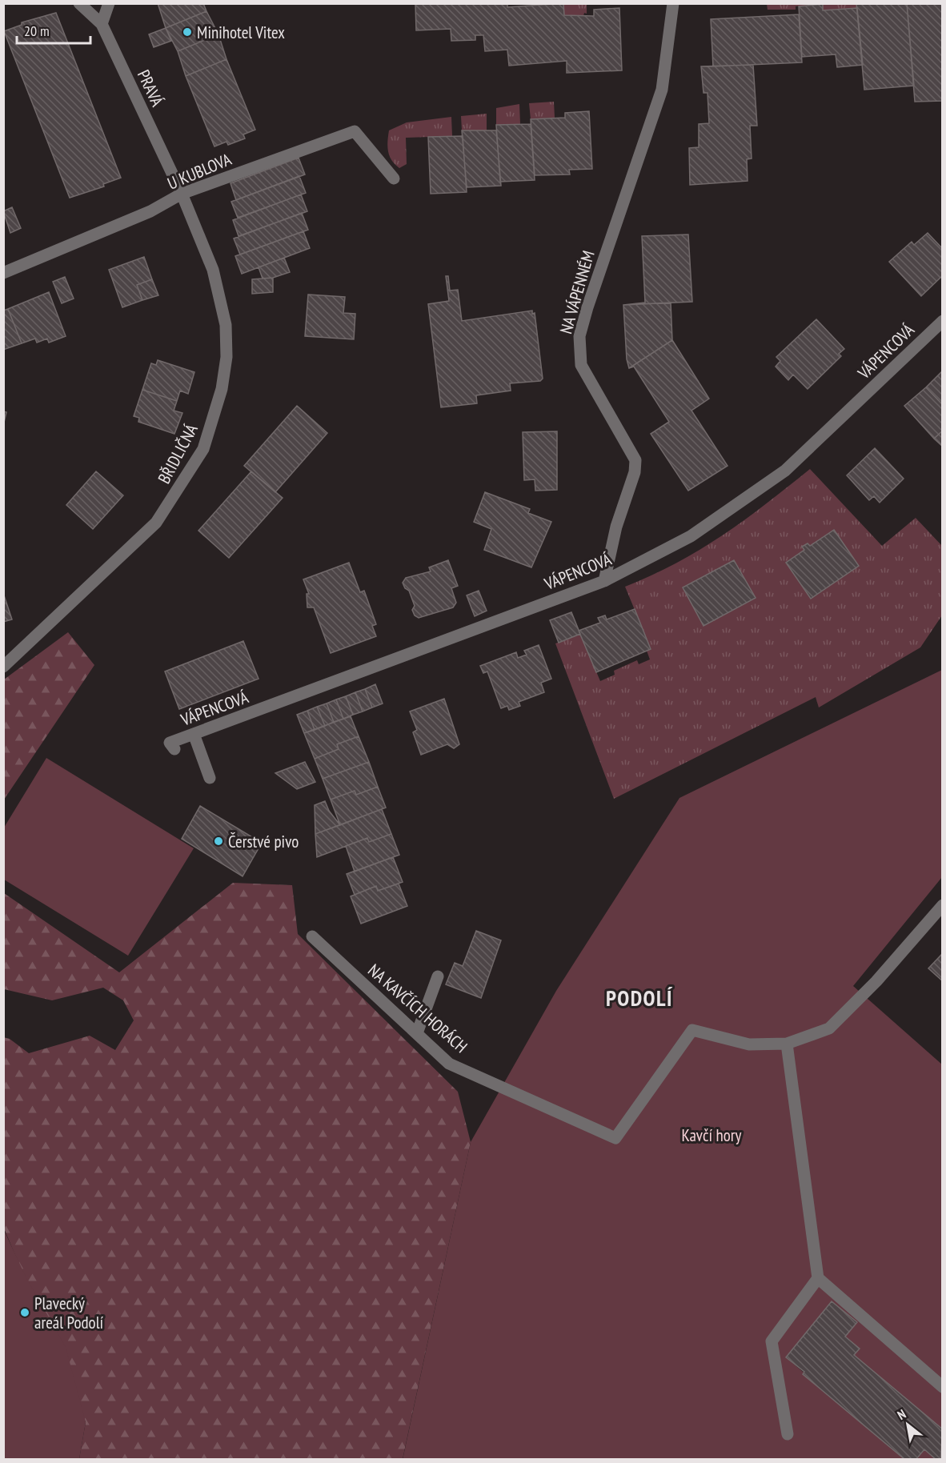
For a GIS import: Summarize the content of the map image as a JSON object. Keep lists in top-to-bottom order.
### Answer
{
  "streets": {
    "street": [
      "PRAVÁ",
      "U KUBLOVA",
      "NA VÁPENNÉM",
      "VÁPENCOVÁ",
      "BŘIDLIČNÁ",
      "NA KAVČÍCH HORÁCH"
    ]
  },
  "crossings": [
    ["PRAVÁ", "U KUBLOVA"],
    ["PRAVÁ", "BŘIDLIČNÁ"],
    ["U KUBLOVA", "BŘIDLIČNÁ"],
    ["NA VÁPENNÉM", "VÁPENCOVÁ"]
  ],
  "districts": ["PODOLÍ"],
  "parks": ["Kavčí hory"],
  "places": ["Minihotel Vitex", "Čerstvé pivo", "Plavecký areál Podolí"],
  "scale_bar": "20 m",
  "north": "top left"
}
